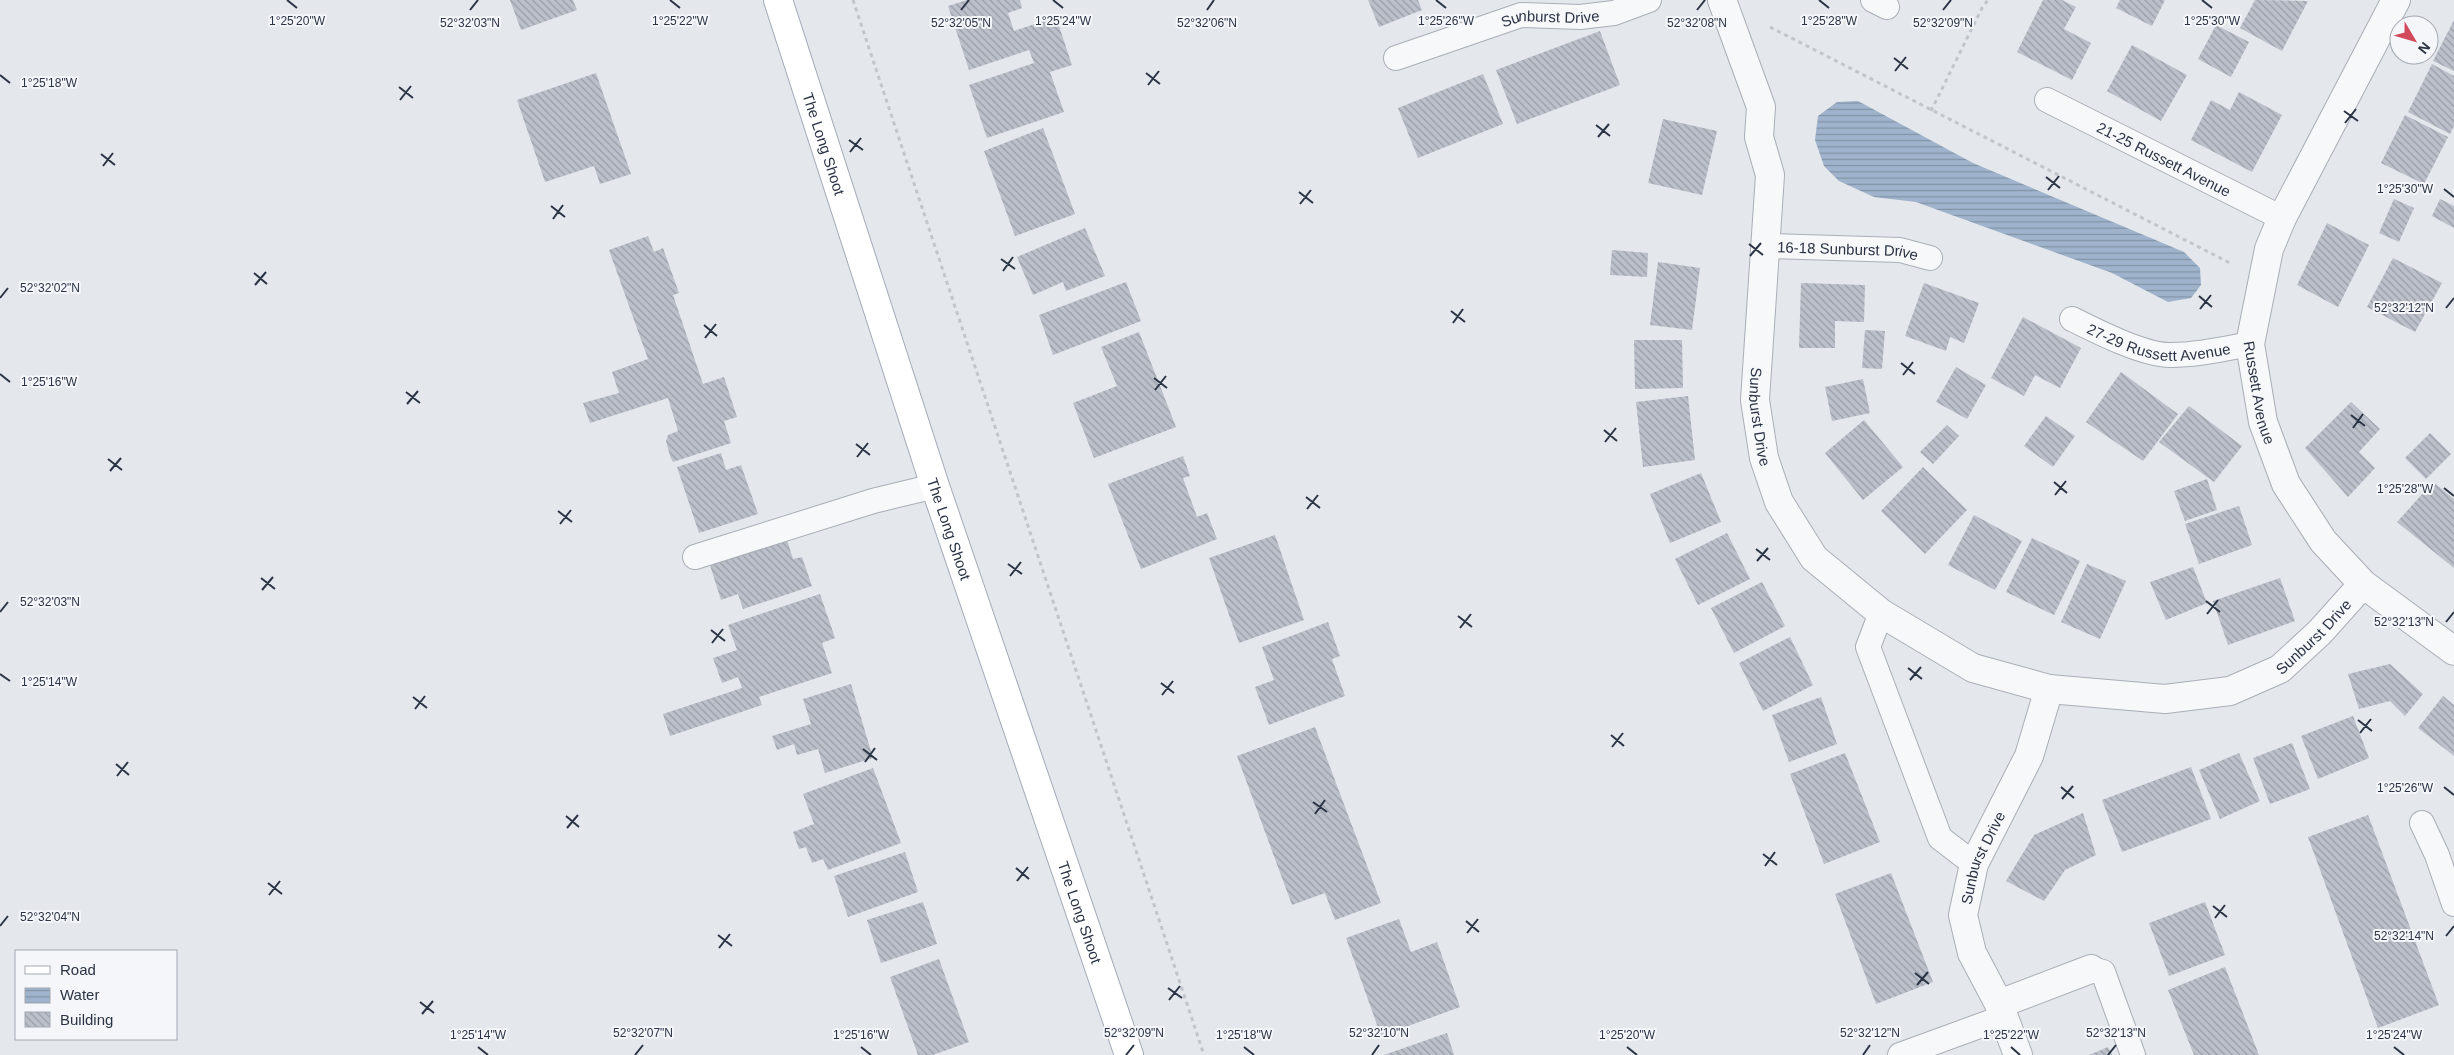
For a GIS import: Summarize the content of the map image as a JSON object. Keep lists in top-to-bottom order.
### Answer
{
  "streets": {
    "main road": ["The Long Shoot"],
    "street": ["Sunburst Drive", "Russett Avenue"],
    "lane": ["21-25 Russett Avenue", "16-18 Sunburst Drive", "27-29 Russett Avenue"]
  },
  "crossings": [
    ["Sunburst Drive", "16-18 Sunburst Drive"],
    ["Sunburst Drive", "Russett Avenue"],
    ["21-25 Russett Avenue", "Russett Avenue"],
    ["27-29 Russett Avenue", "Russett Avenue"]
  ],
  "legend": ["Road", "Water", "Building"],
  "north": "bottom right",
  "coordinates": [
    "1°25'20\"W",
    "1°25'22\"W",
    "1°25'24\"W",
    "1°25'26\"W",
    "1°25'28\"W",
    "1°25'30\"W",
    "52°32'03\"N",
    "52°32'08\"N",
    "52°32'05\"N",
    "52°32'06\"N",
    "52°32'09\"N",
    "1°25'18\"W",
    "52°32'02\"N",
    "52°32'12\"N",
    "1°25'16\"W",
    "52°32'13\"N",
    "1°25'14\"W",
    "52°32'04\"N",
    "52°32'14\"N",
    "52°32'07\"N",
    "52°32'10\"N"
  ]
}
